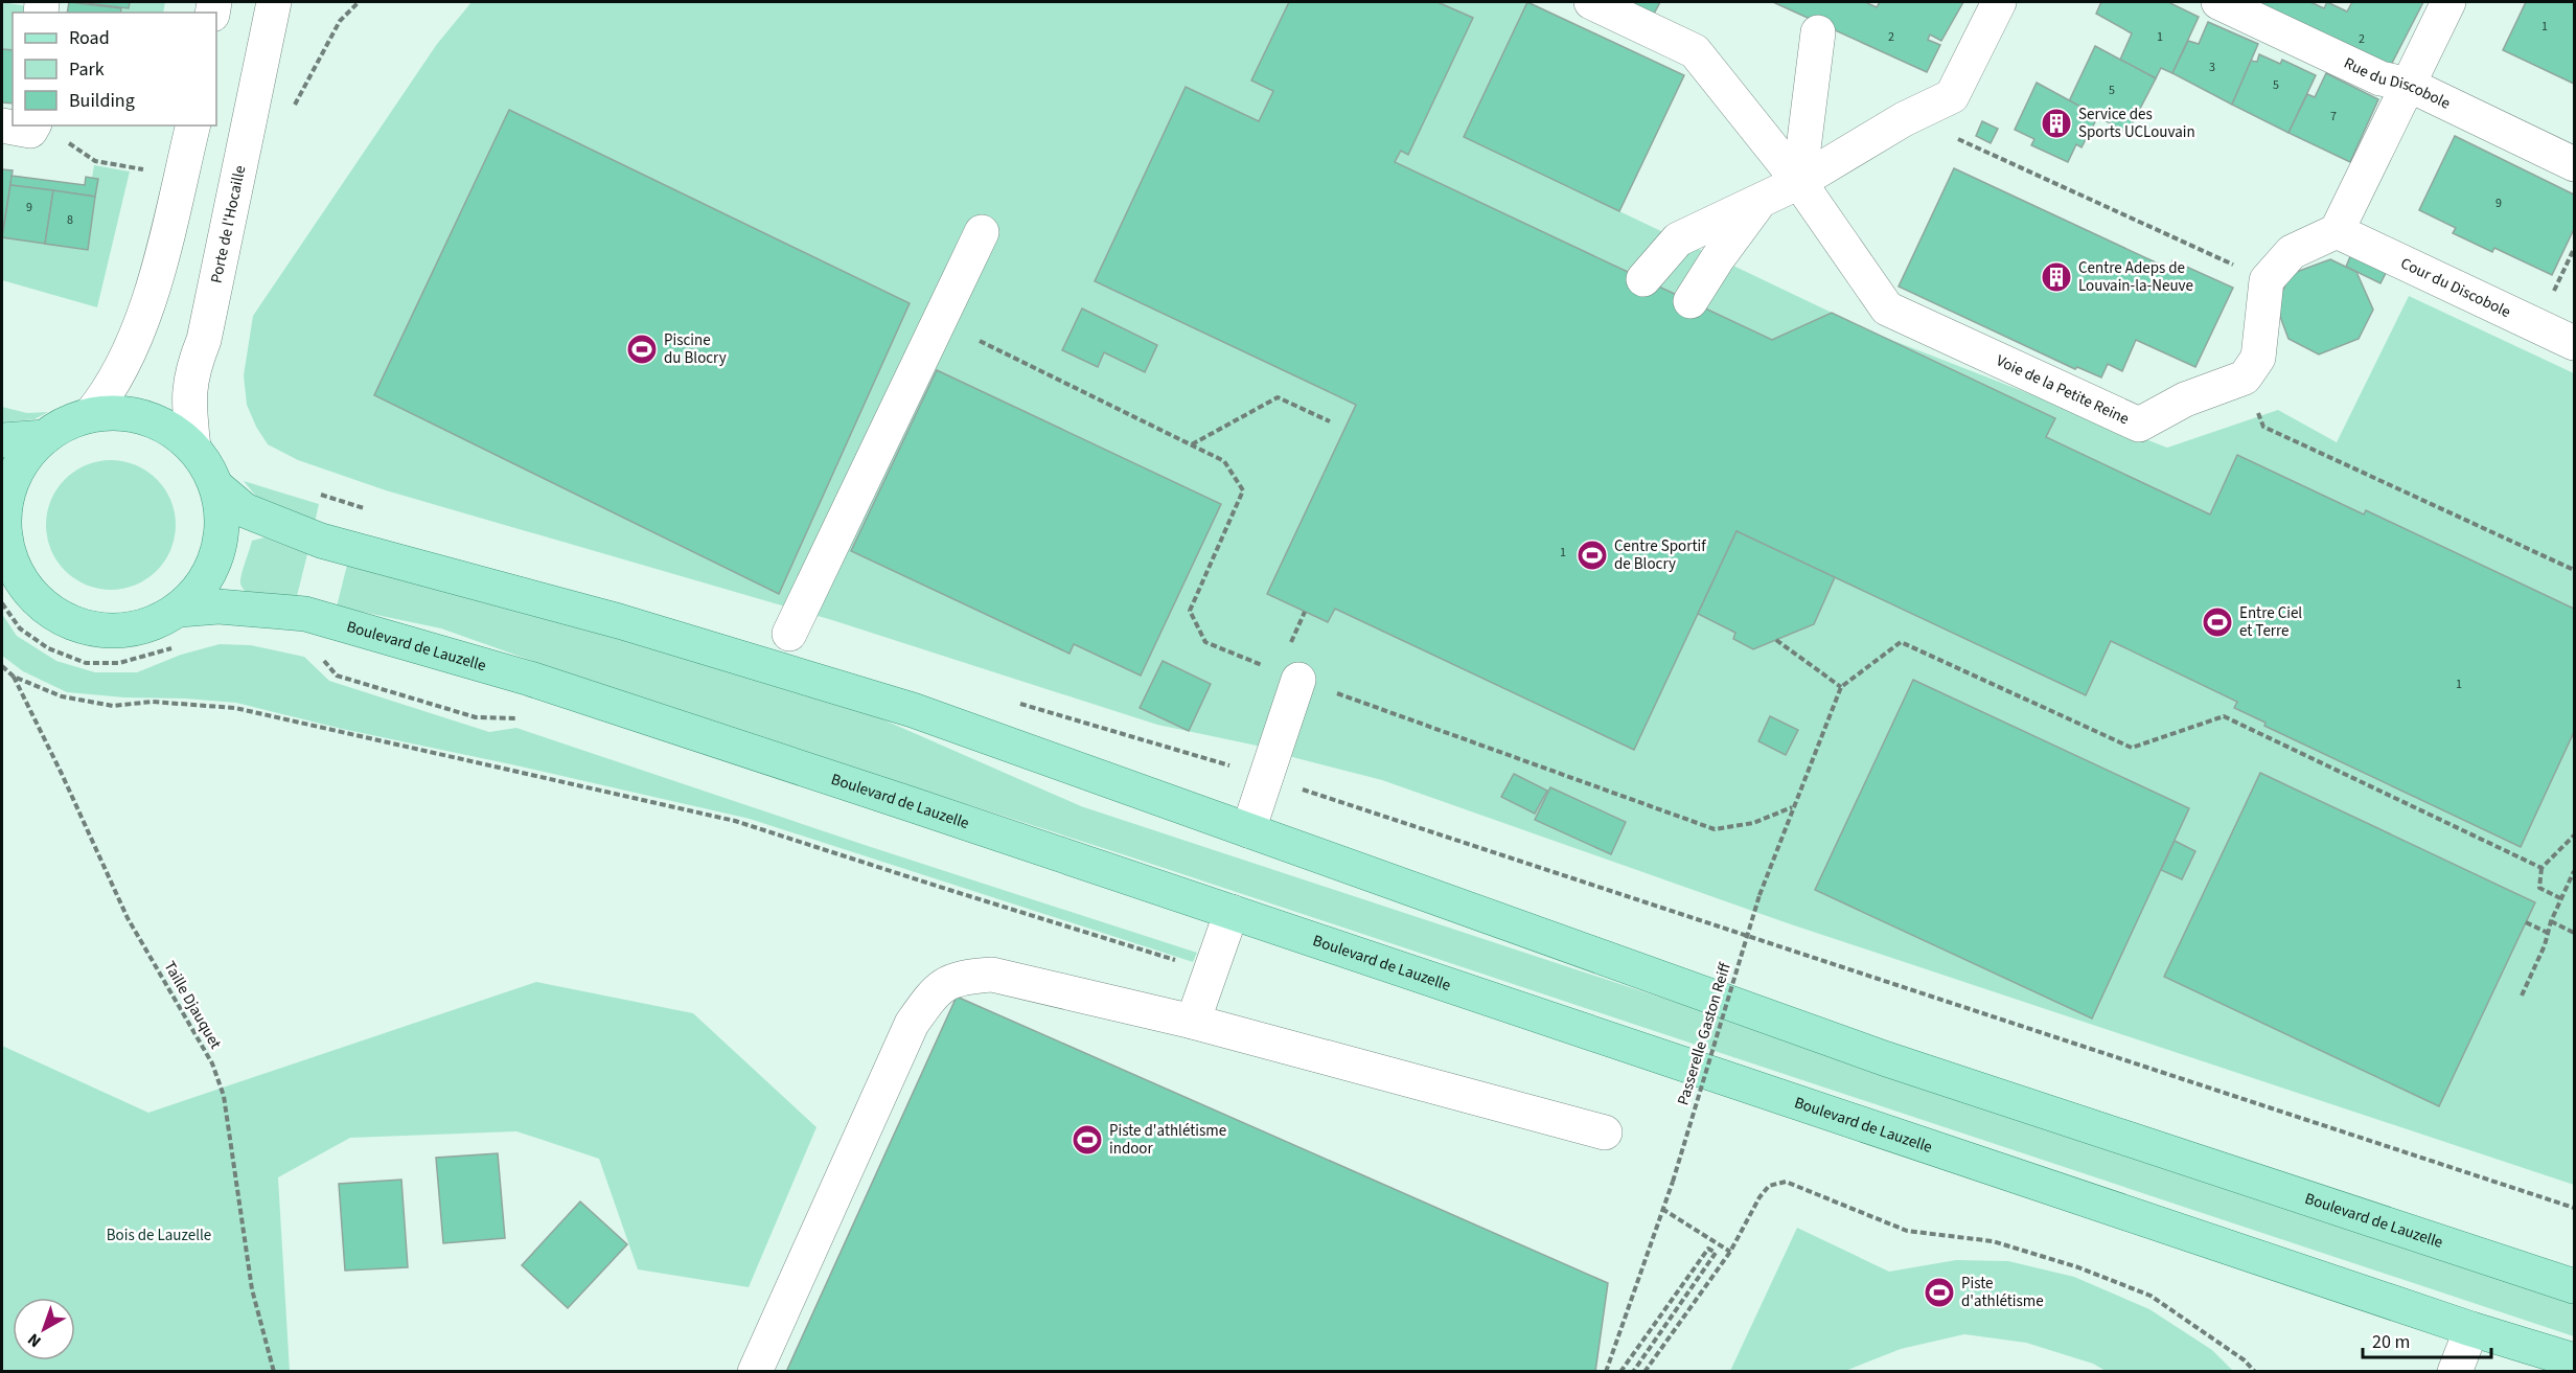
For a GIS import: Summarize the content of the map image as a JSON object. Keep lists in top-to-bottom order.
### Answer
{
  "streets": {
    "main road": ["Boulevard de Lauzelle"],
    "street": [
      "Rue du Discobole",
      "Porte de l'Hocaille",
      "Cour du Discobole",
      "Voie de la Petite Reine"
    ],
    "path": ["Taille Djauquet", "Passerelle Gaston Reiff"]
  },
  "crossings": [
    ["Porte de l'Hocaille", "Boulevard de Lauzelle"]
  ],
  "parks": ["Bois de Lauzelle"],
  "places": {
    "building": ["Service des Sports UCLouvain", "Centre Adeps de Louvain-la-Neuve"],
    "sports": [
      "Piscine du Blocry",
      "Centre Sportif de Blocry",
      "Entre Ciel et Terre",
      "Piste d'athlétisme indoor",
      "Piste d'athlétisme"
    ]
  },
  "house_numbers": [
    "1",
    "2",
    "1",
    "2",
    "3",
    "5",
    "5",
    "7",
    "9",
    "9",
    "8",
    "1",
    "1"
  ],
  "legend": ["Road", "Park", "Building"],
  "scale_bar": "20 m",
  "north": "bottom left"
}
